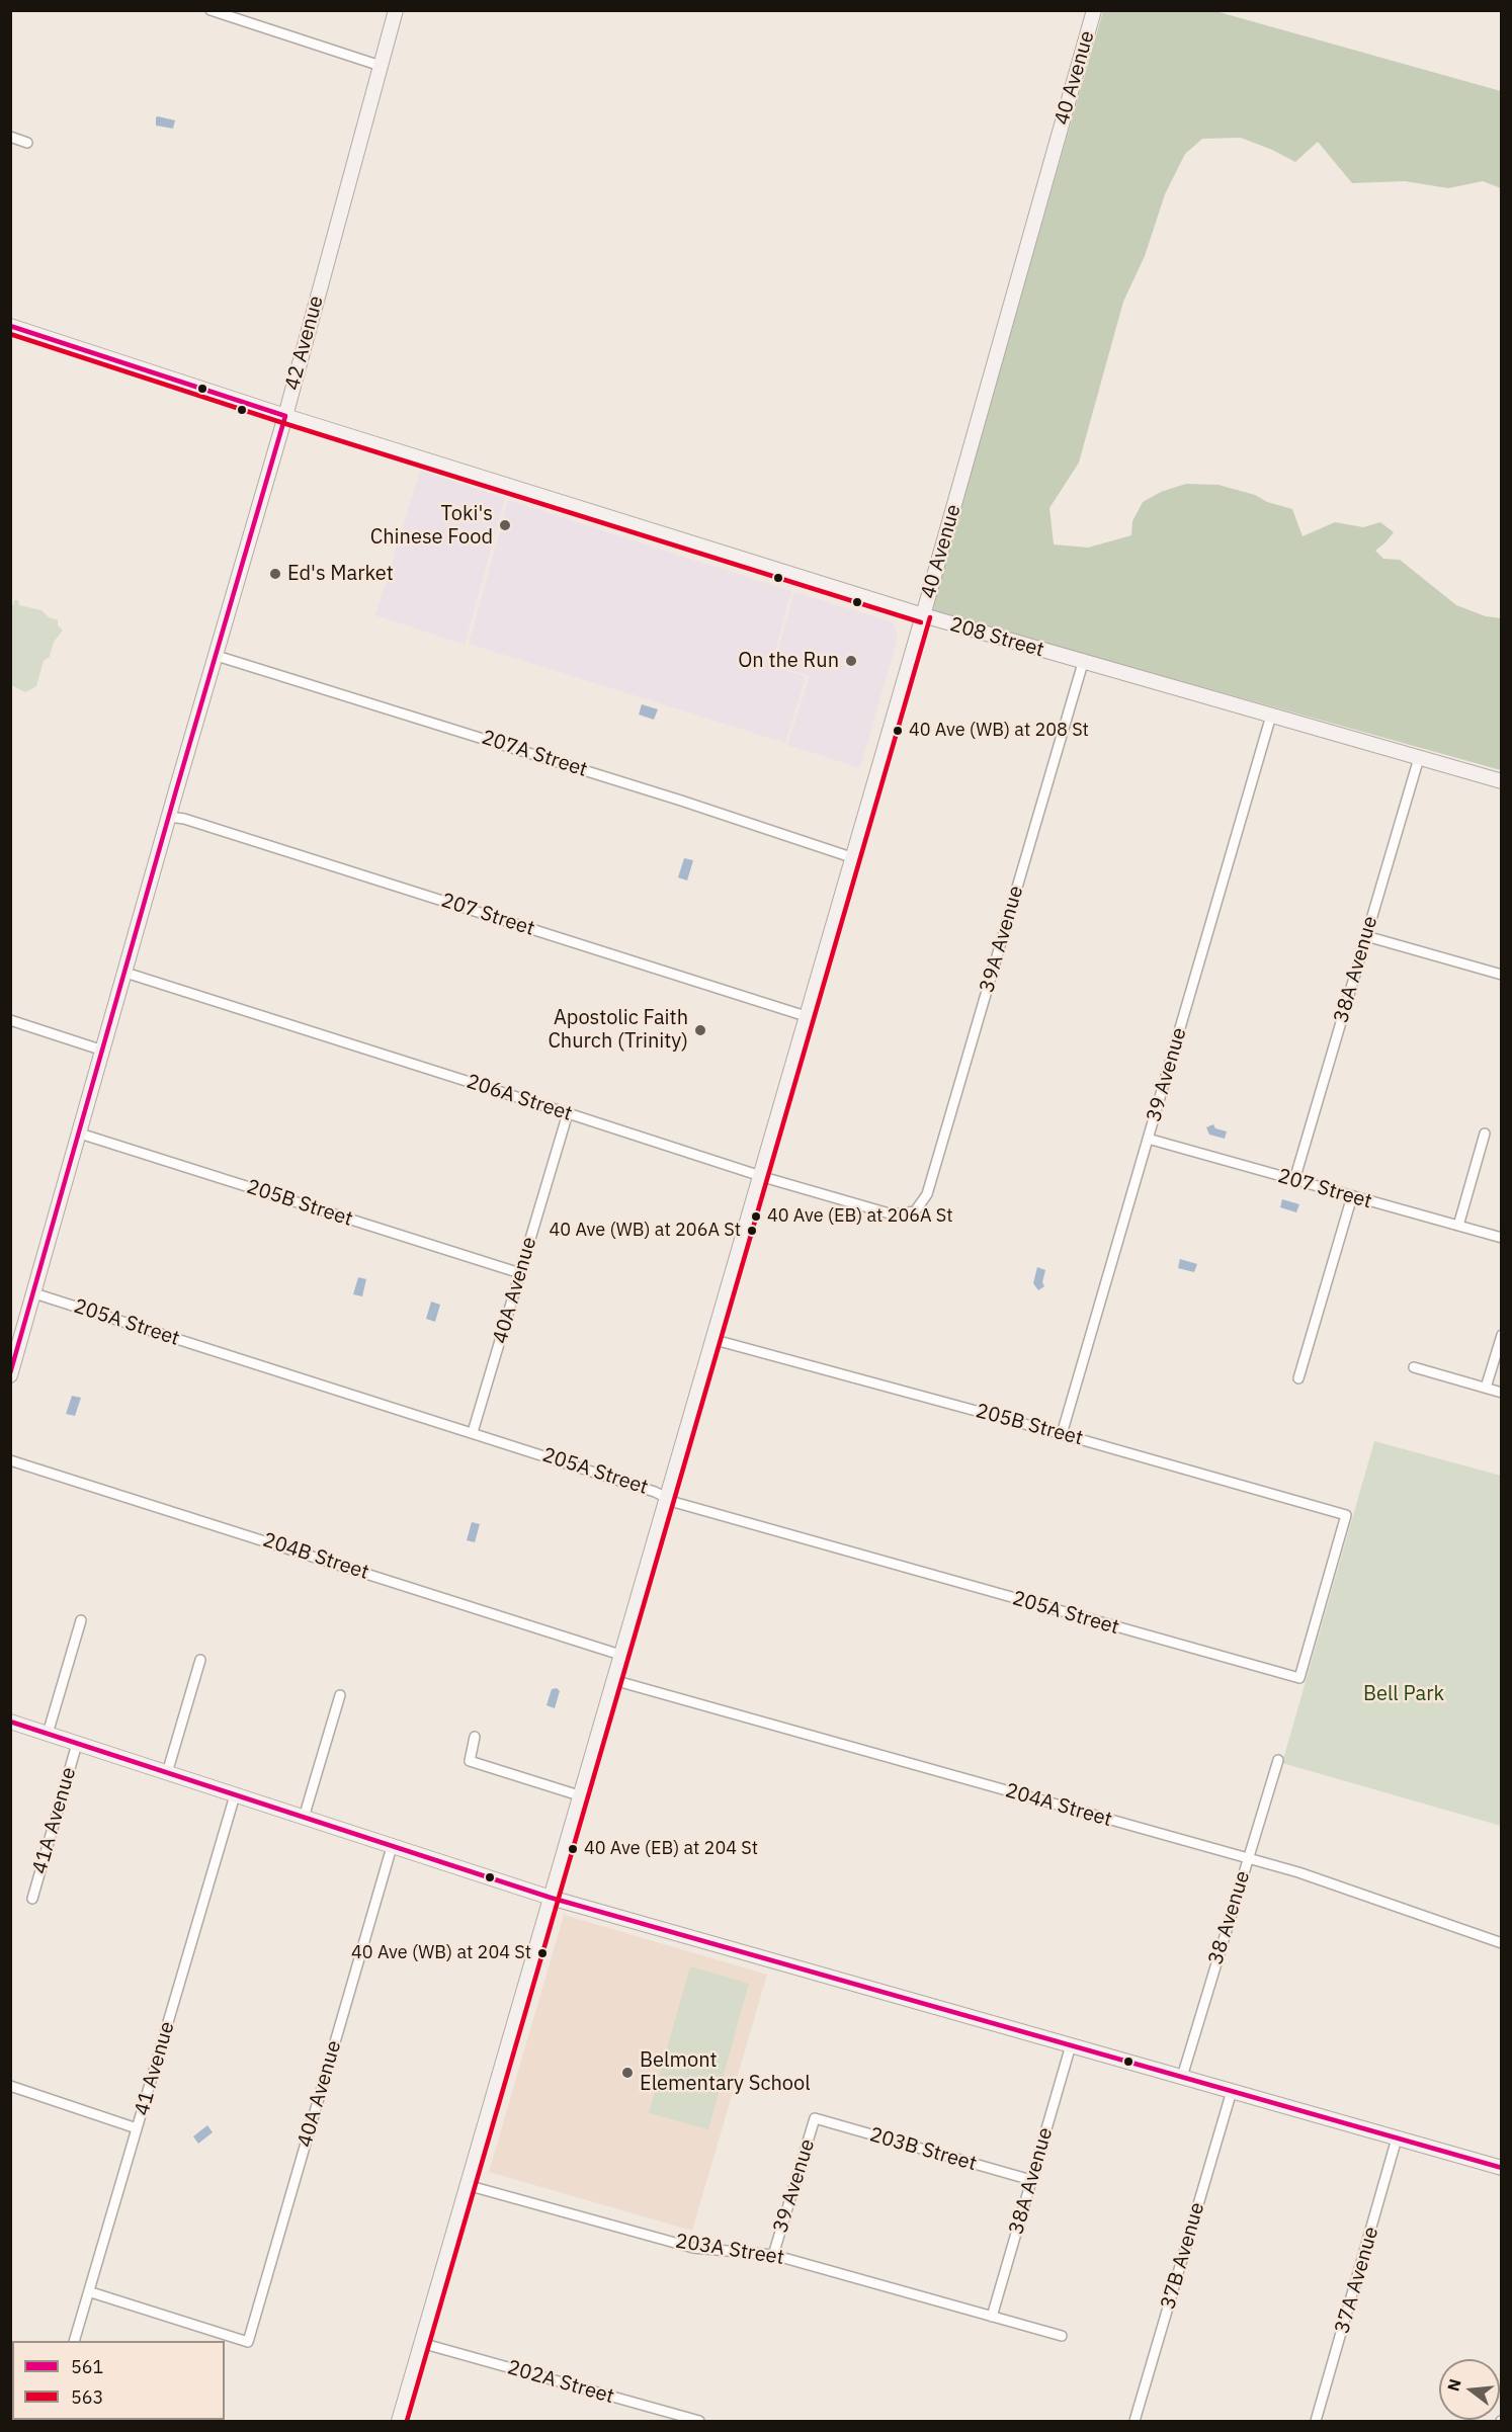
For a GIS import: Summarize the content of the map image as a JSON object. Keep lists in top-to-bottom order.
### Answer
{
  "streets": {
    "main road": ["40 Avenue", "42 Avenue", "208 Street"],
    "street": [
      "207A Street",
      "207 Street",
      "39A Avenue",
      "38A Avenue",
      "39 Avenue",
      "206A Street",
      "205B Street",
      "40A Avenue",
      "205A Street",
      "204B Street",
      "204A Street",
      "41A Avenue",
      "38 Avenue",
      "41 Avenue",
      "203B Street",
      "203A Street",
      "37B Avenue",
      "37A Avenue",
      "202A Street"
    ]
  },
  "crossings": [
    ["40 Avenue", "208 Street"],
    ["40 Avenue", "207A Street"],
    ["40 Avenue", "207 Street"],
    ["40 Avenue", "206A Street"],
    ["40 Avenue", "205B Street"],
    ["40 Avenue", "205A Street"],
    ["40 Avenue", "204B Street"],
    ["40 Avenue", "204A Street"],
    ["40 Avenue", "203A Street"],
    ["40 Avenue", "202A Street"],
    ["42 Avenue", "208 Street"],
    ["42 Avenue", "207A Street"],
    ["42 Avenue", "207 Street"],
    ["42 Avenue", "206A Street"],
    ["42 Avenue", "205B Street"],
    ["42 Avenue", "205A Street"],
    ["208 Street", "39A Avenue"],
    ["208 Street", "38A Avenue"],
    ["208 Street", "39 Avenue"],
    ["207 Street", "38A Avenue"],
    ["207 Street", "39 Avenue"],
    ["39A Avenue", "206A Street"],
    ["38A Avenue", "203B Street"],
    ["38A Avenue", "203A Street"],
    ["39 Avenue", "205B Street"],
    ["39 Avenue", "203B Street"],
    ["39 Avenue", "203A Street"],
    ["206A Street", "40A Avenue"],
    ["205B Street", "40A Avenue"],
    ["205B Street", "205A Street"],
    ["40A Avenue", "205A Street"],
    ["40A Avenue", "41 Avenue"],
    ["204A Street", "38 Avenue"]
  ],
  "parks": ["Bell Park"],
  "places": [
    "Toki's Chinese Food",
    "Ed's Market",
    "On the Run",
    "40 Ave (WB) at 208 St",
    "Apostolic Faith Church (Trinity)",
    "40 Ave (EB) at 206A St",
    "40 Ave (WB) at 206A St",
    "40 Ave (EB) at 204 St",
    "40 Ave (WB) at 204 St",
    "Belmont Elementary School"
  ],
  "lines": ["transit line 561", "transit line 563"],
  "legend": ["561", "563"],
  "north": "left"
}
